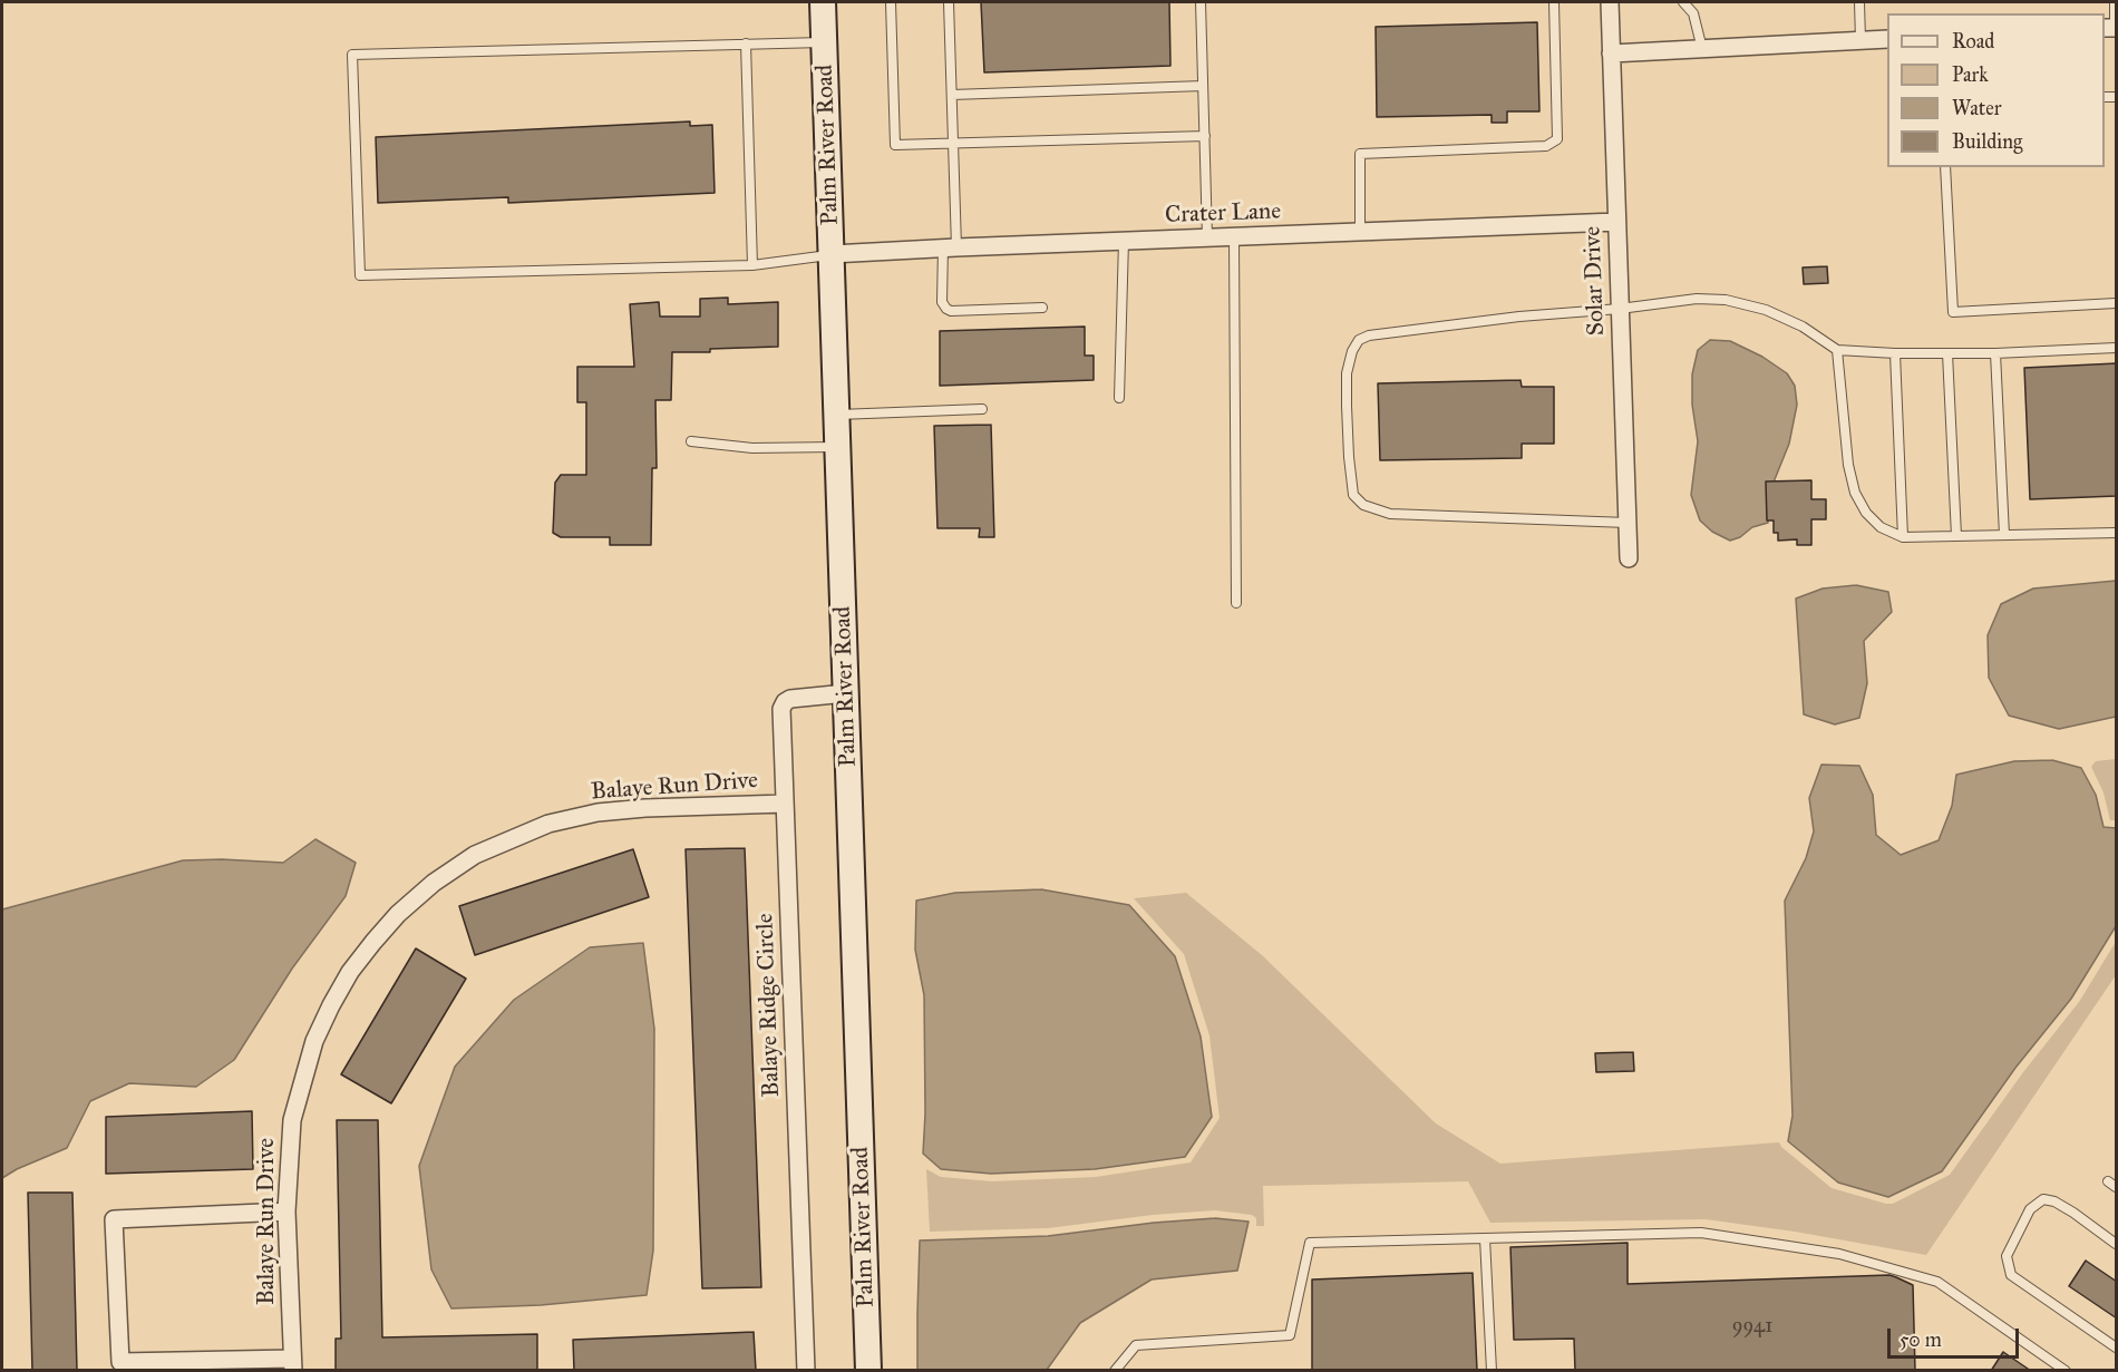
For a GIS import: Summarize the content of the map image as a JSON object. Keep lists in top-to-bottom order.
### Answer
{
  "streets": {
    "street": [
      "Palm River Road",
      "Crater Lane",
      "Solar Drive",
      "Balaye Run Drive",
      "Balaye Ridge Circle"
    ]
  },
  "crossings": [
    ["Palm River Road", "Crater Lane"],
    ["Palm River Road", "Balaye Ridge Circle"],
    ["Crater Lane", "Solar Drive"],
    ["Balaye Run Drive", "Balaye Ridge Circle"]
  ],
  "house_numbers": ["9941"],
  "legend": [
    "Road",
    "Park",
    "Water",
    "Building"
  ],
  "scale_bar": "50 m"
}
